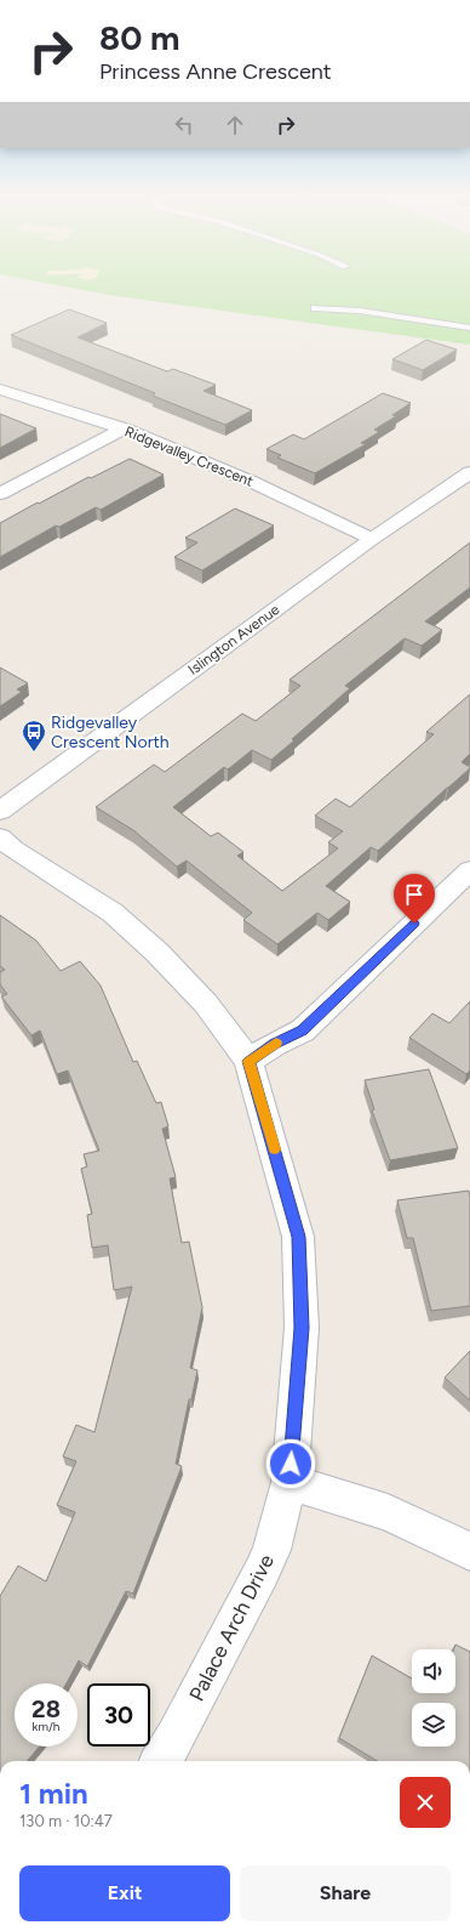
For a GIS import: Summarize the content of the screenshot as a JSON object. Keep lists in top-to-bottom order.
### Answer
{
  "streets": {
    "street": ["Ridgevalley Crescent", "Islington Avenue", "Palace Arch Drive"]
  },
  "crossings": [
    ["Ridgevalley Crescent", "Islington Avenue"]
  ],
  "places": {
    "bus stop": ["Ridgevalley Crescent North"]
  },
  "page": {
    "turn": ["80 m", "Princess Anne Crescent"],
    "speed": "28 km/h",
    "limit": "30",
    "heading": ["1 min", "130 m · 10:47"],
    "buttons": ["Exit", "Share"]
  }
}
